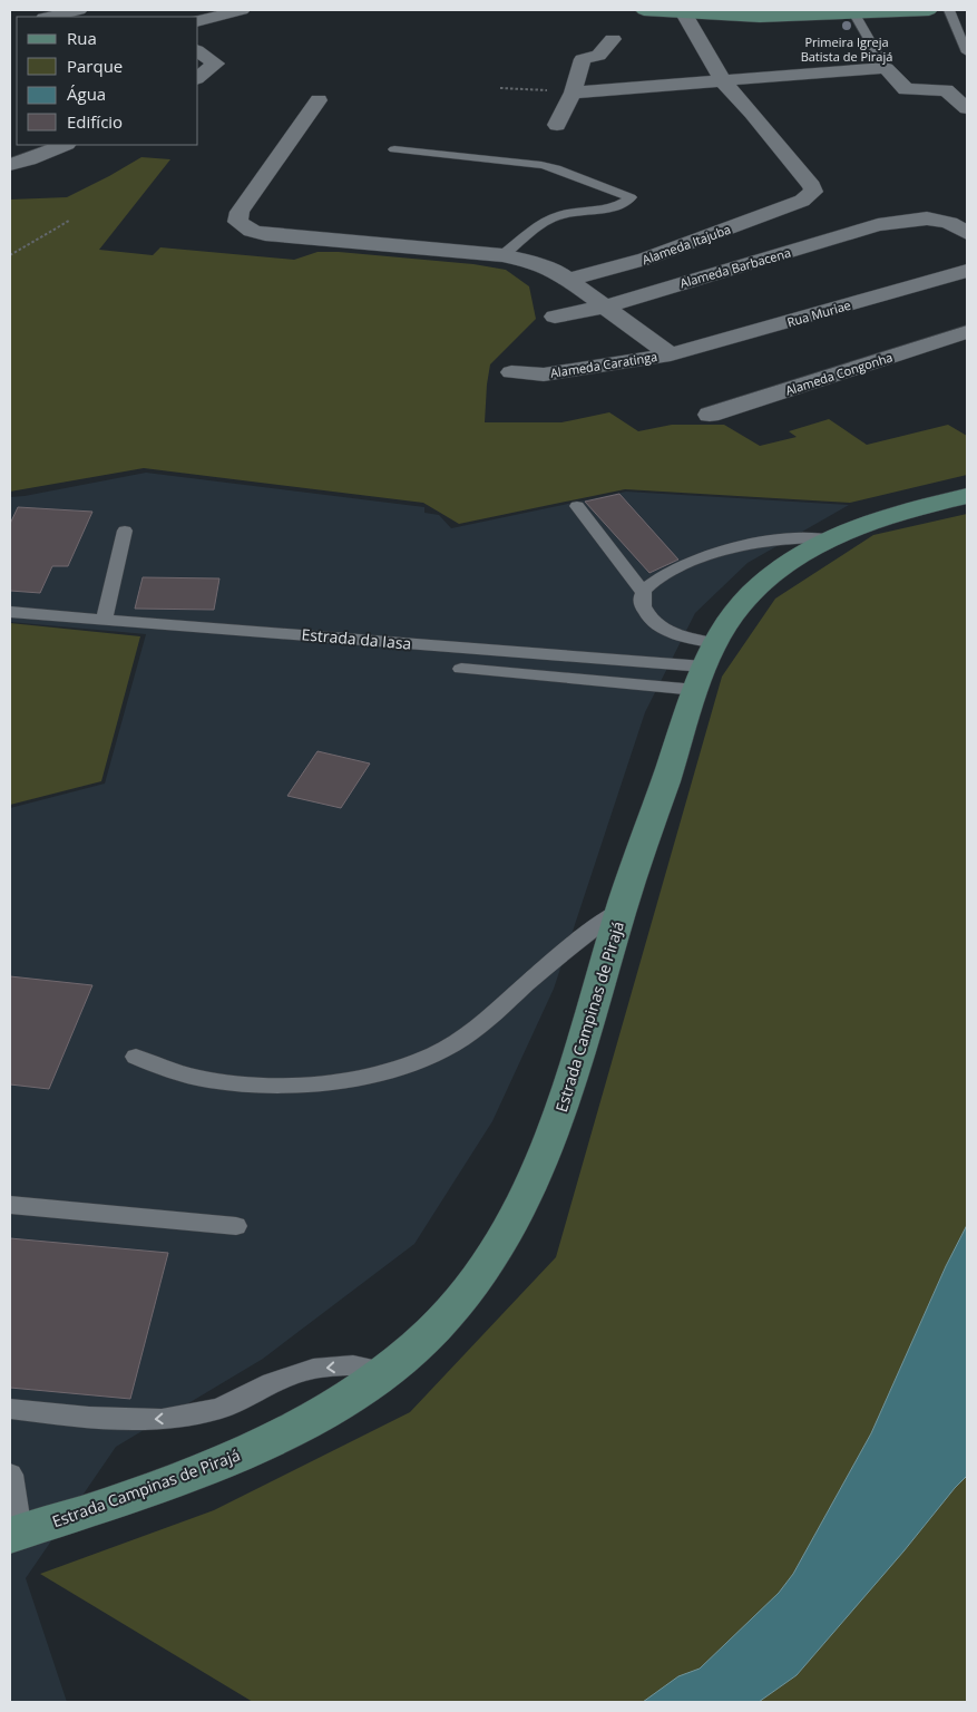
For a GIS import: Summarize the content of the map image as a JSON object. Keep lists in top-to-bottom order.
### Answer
{
  "streets": {
    "main road": ["Estrada Campinas de Pirajá"],
    "street": [
      "Alameda Itajuba",
      "Alameda Barbacena",
      "Rua Muriae",
      "Alameda Caratinga",
      "Alameda Congonha"
    ],
    "lane": ["Estrada da Iasa"]
  },
  "crossings": [
    ["Alameda Itajuba", "Alameda Caratinga"],
    ["Alameda Barbacena", "Alameda Caratinga"],
    ["Rua Muriae", "Alameda Caratinga"],
    ["Estrada da Iasa", "Estrada Campinas de Pirajá"]
  ],
  "places": ["Primeira Igreja Batista de Pirajá"],
  "legend": [
    "Rua",
    "Parque",
    "Água",
    "Edifício"
  ]
}
